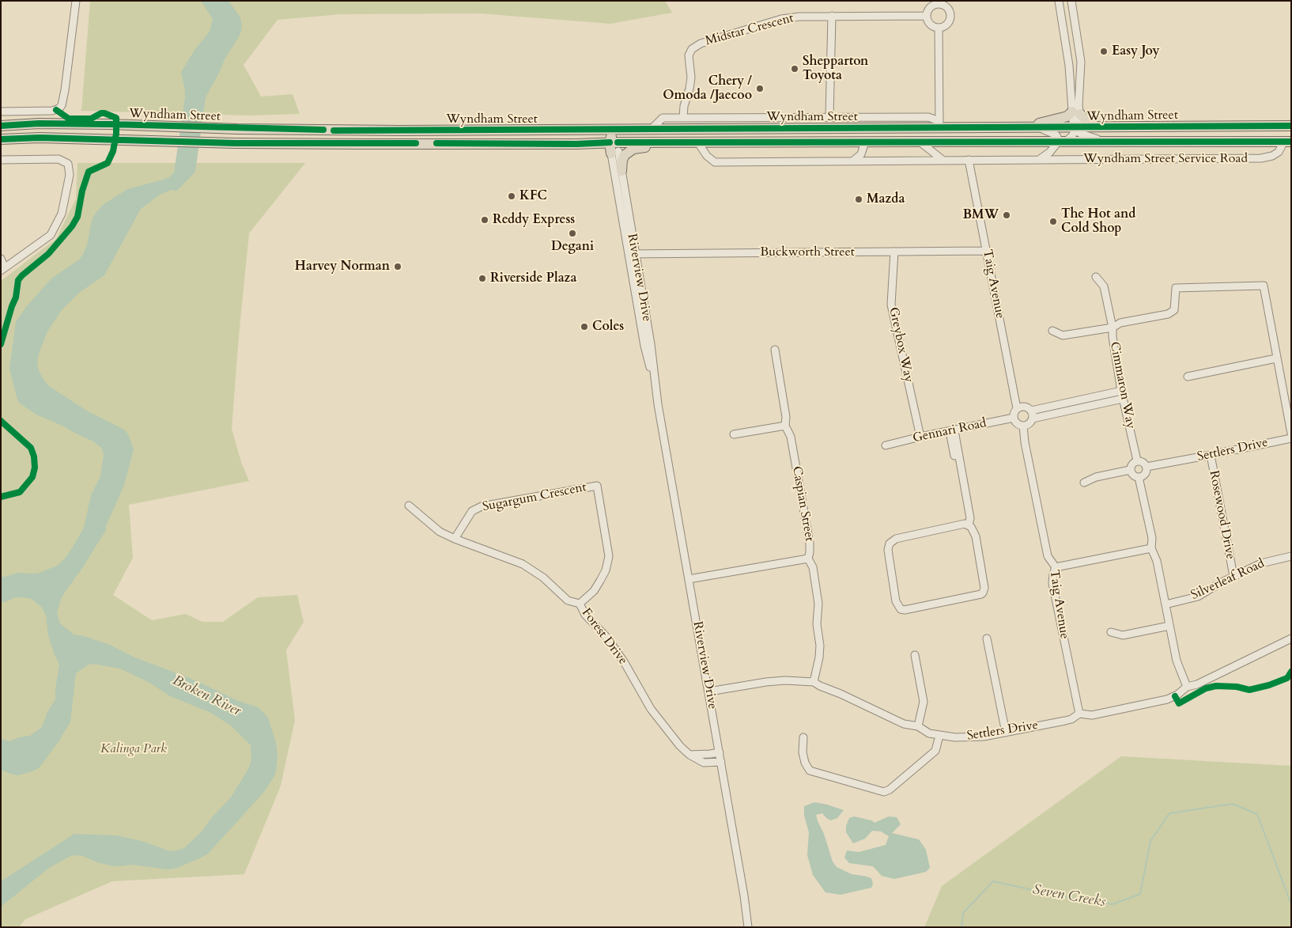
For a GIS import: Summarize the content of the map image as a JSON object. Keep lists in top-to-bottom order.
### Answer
{
  "streets": {
    "highway": ["Wyndham Street"],
    "street": [
      "Midstar Crescent",
      "Wyndham Street Service Road",
      "Buckworth Street",
      "Riverview Drive",
      "Taig Avenue",
      "Greybox Way",
      "Cimmaron Way",
      "Gennari Road",
      "Settlers Drive",
      "Sugargum Crescent",
      "Caspian Street",
      "Rosewood Drive",
      "Silverleaf Road",
      "Forest Drive"
    ]
  },
  "crossings": [
    ["Wyndham Street", "Wyndham Street Service Road"],
    ["Wyndham Street", "Riverview Drive"],
    ["Wyndham Street Service Road", "Taig Avenue"],
    ["Buckworth Street", "Riverview Drive"],
    ["Buckworth Street", "Taig Avenue"],
    ["Buckworth Street", "Greybox Way"],
    ["Riverview Drive", "Settlers Drive"],
    ["Riverview Drive", "Forest Drive"],
    ["Taig Avenue", "Gennari Road"],
    ["Taig Avenue", "Settlers Drive"],
    ["Greybox Way", "Gennari Road"],
    ["Cimmaron Way", "Settlers Drive"],
    ["Settlers Drive", "Caspian Street"],
    ["Settlers Drive", "Rosewood Drive"],
    ["Sugargum Crescent", "Forest Drive"],
    ["Rosewood Drive", "Silverleaf Road"]
  ],
  "water": ["Broken River", "Seven Creeks"],
  "parks": ["Kalinga Park"],
  "places": [
    "Easy Joy",
    "Shepparton Toyota",
    "Chery / Omoda /Jaecoo",
    "KFC",
    "Mazda",
    "BMW",
    "Reddy Express",
    "The Hot and Cold Shop",
    "Degani",
    "Harvey Norman",
    "Riverside Plaza",
    "Coles"
  ]
}
